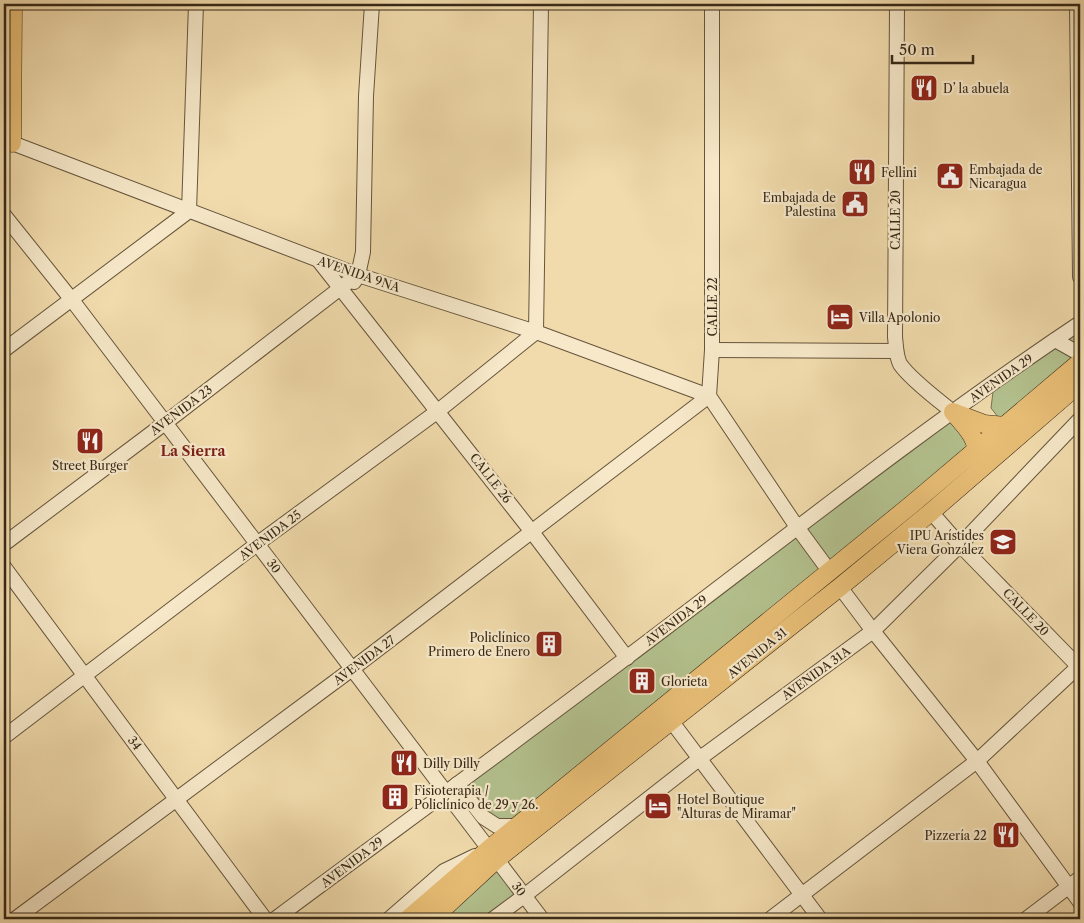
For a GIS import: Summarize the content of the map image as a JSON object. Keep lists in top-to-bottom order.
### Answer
{
  "streets": {
    "main road": ["AVENIDA 31"],
    "street": [
      "CALLE 20",
      "AVENIDA 9NA",
      "CALLE 22",
      "AVENIDA 29",
      "AVENIDA 23",
      "CALLE 26",
      "AVENIDA 25",
      "30",
      "AVENIDA 27",
      "AVENIDA 31A",
      "34"
    ]
  },
  "crossings": [
    ["CALLE 20", "AVENIDA 29"],
    ["CALLE 20", "AVENIDA 31"],
    ["CALLE 20", "AVENIDA 31A"],
    ["AVENIDA 9NA", "CALLE 22"],
    ["AVENIDA 9NA", "AVENIDA 23"],
    ["AVENIDA 9NA", "CALLE 26"],
    ["AVENIDA 9NA", "AVENIDA 25"],
    ["AVENIDA 9NA", "AVENIDA 27"],
    ["CALLE 22", "AVENIDA 27"],
    ["AVENIDA 29", "CALLE 26"],
    ["AVENIDA 29", "30"],
    ["AVENIDA 23", "CALLE 26"],
    ["AVENIDA 23", "30"],
    ["CALLE 26", "AVENIDA 25"],
    ["CALLE 26", "AVENIDA 27"],
    ["AVENIDA 25", "30"],
    ["AVENIDA 25", "34"],
    ["30", "AVENIDA 31"],
    ["30", "AVENIDA 27"],
    ["30", "AVENIDA 31A"],
    ["AVENIDA 27", "34"]
  ],
  "districts": ["La Sierra"],
  "places": {
    "restaurant": [
      "D’ la abuela",
      "Fellini",
      "Street Burger",
      "Dilly Dilly",
      "Pizzería 22"
    ],
    "public building": ["Embajada de Nicaragua", "Embajada de Palestina"],
    "hotel": ["Villa Apolonio", "Hotel Boutique \"Alturas de Miramar\""],
    "school or university": ["IPU Arístides Viera González"],
    "building": ["Policlínico Primero de Enero", "Glorieta", "Fisioterapia / Policlínico de 29 y 26."]
  },
  "scale_bar": "50 m"
}
